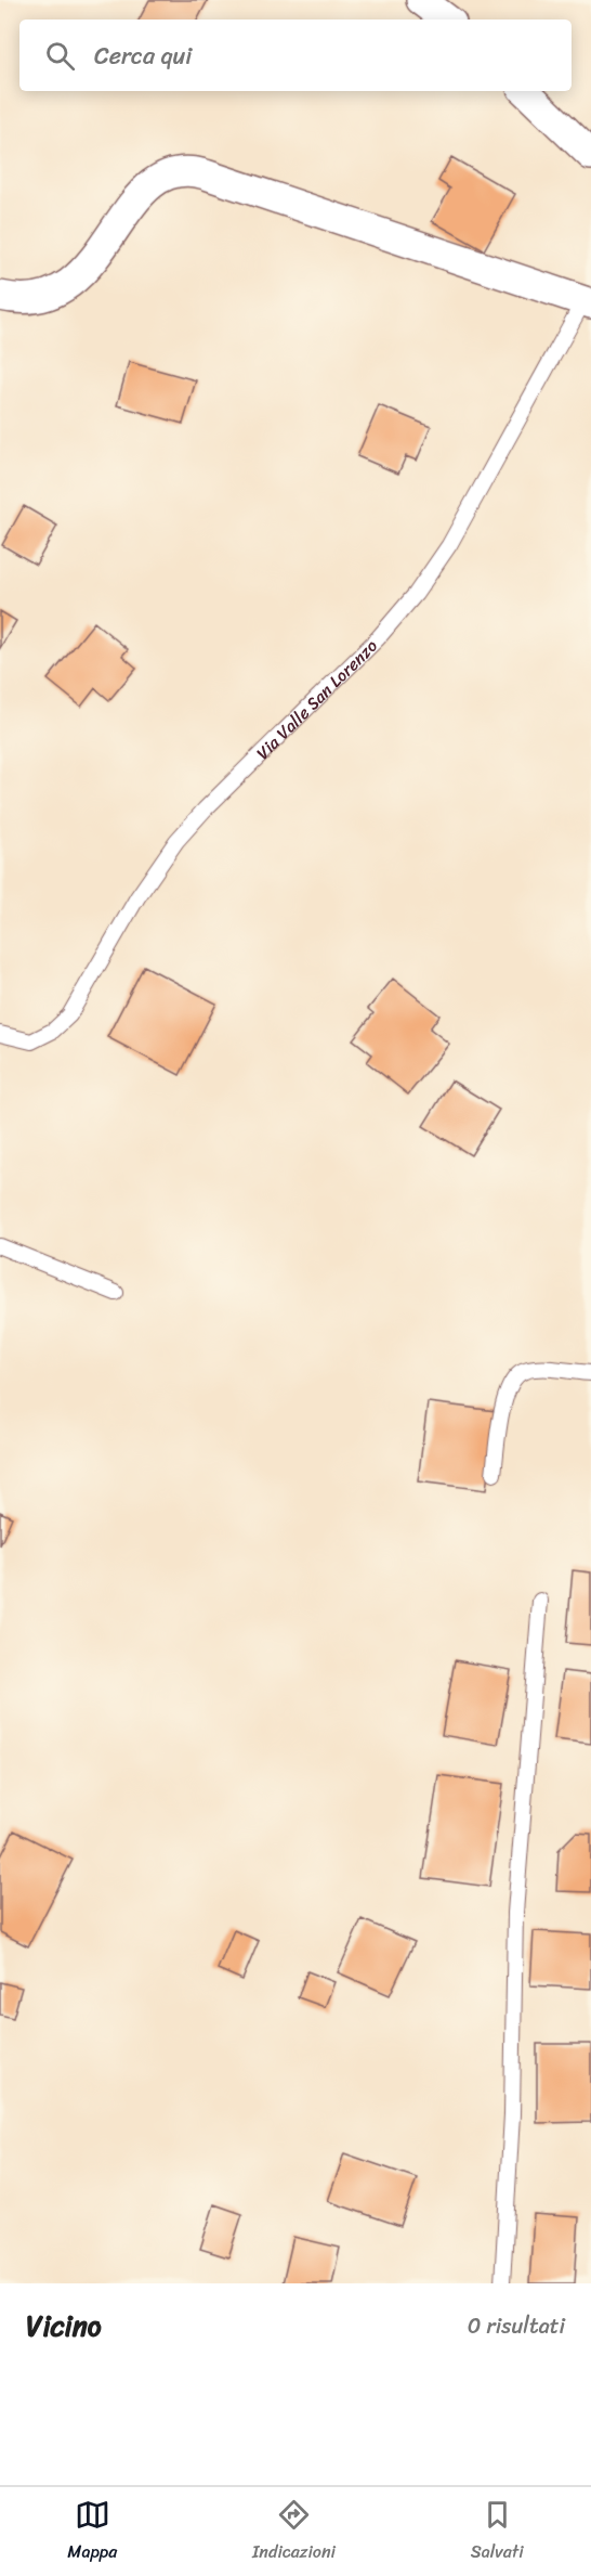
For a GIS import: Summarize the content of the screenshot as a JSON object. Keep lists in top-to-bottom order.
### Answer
{
  "streets": {
    "street": ["Via Valle San Lorenzo"]
  },
  "page": {
    "search": "Cerca qui",
    "heading": ["Vicino", "0 risultati"],
    "nav": ["Mappa", "Indicazioni", "Salvati"]
  }
}
